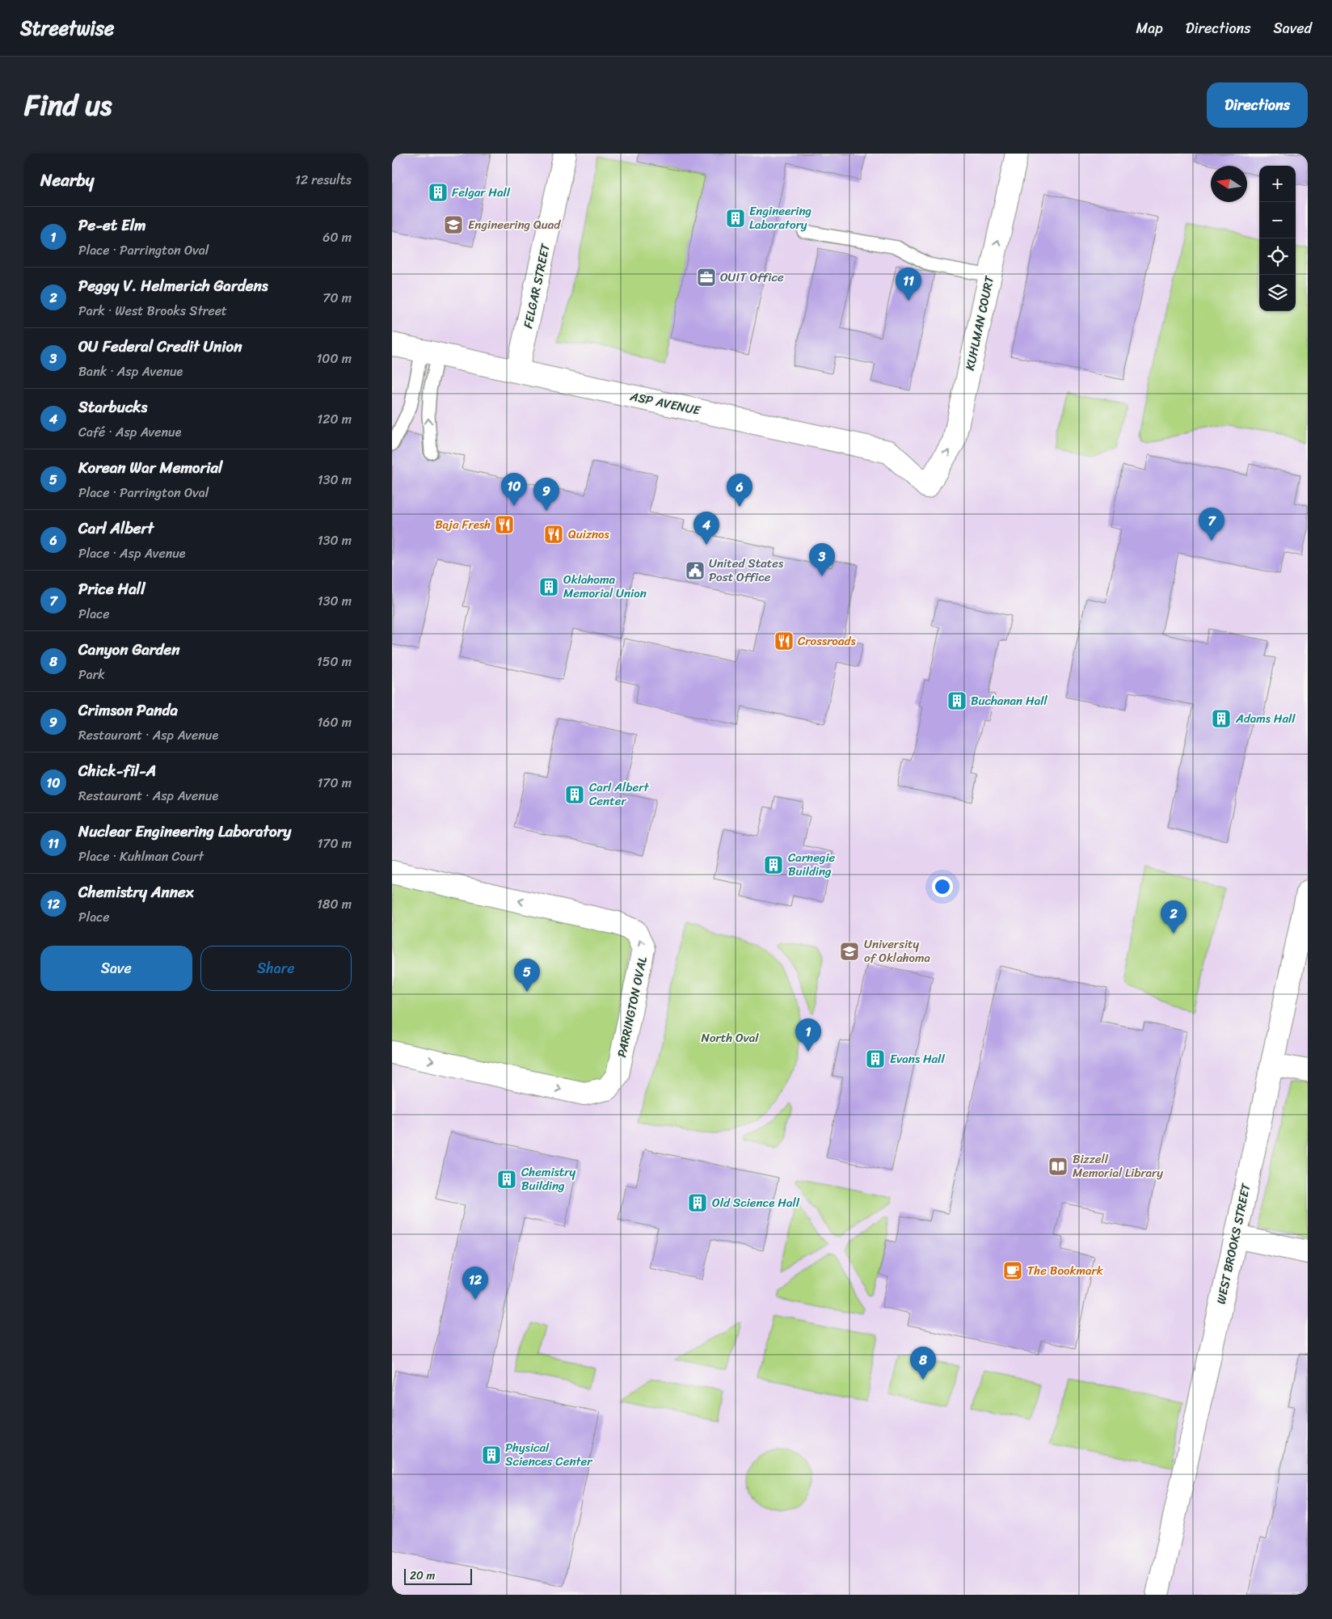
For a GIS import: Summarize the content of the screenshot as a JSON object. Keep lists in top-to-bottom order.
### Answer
{
  "streets": {
    "street": [
      "FELGAR STREET",
      "KUHLMAN COURT",
      "ASP AVENUE",
      "PARRINGTON OVAL",
      "WEST BROOKS STREET"
    ]
  },
  "crossings": [
    ["FELGAR STREET", "ASP AVENUE"],
    ["KUHLMAN COURT", "ASP AVENUE"]
  ],
  "one_way": ["KUHLMAN COURT"],
  "parks": ["North Oval"],
  "places": {
    "building": [
      "Felgar Hall",
      "Engineering Laboratory",
      "Oklahoma Memorial Union",
      "Buchanan Hall",
      "Adams Hall",
      "Carl Albert Center",
      "Carnegie Building",
      "Evans Hall",
      "Chemistry Building",
      "Old Science Hall",
      "Physical Sciences Center"
    ],
    "school or university": ["Engineering Quad", "University of Oklahoma"],
    "office": ["OUIT Office"],
    "restaurant": ["Baja Fresh", "Quiznos", "Crossroads"],
    "public building": ["United States Post Office"],
    "library": ["Bizzell Memorial Library"],
    "cafe": ["The Bookmark"]
  },
  "scale_bar": "20 m",
  "north": "left",
  "page": {
    "header": "Streetwise",
    "nav": ["Map", "Directions", "Saved"],
    "title": "Find us",
    "buttons": [
      "Directions",
      ["Save", "Share"]
    ],
    "heading": ["Nearby", "12 results"],
    "map_buttons": ["+", "−"],
    "list": [
      {
        "mark": "1",
        "name": "Pe-et Elm",
        "note": "Place · Parrington Oval",
        "value": "60 m"
      },
      {
        "mark": "2",
        "name": "Peggy V. Helmerich Gardens",
        "note": "Park · West Brooks Street",
        "value": "70 m"
      },
      {
        "mark": "3",
        "name": "OU Federal Credit Union",
        "note": "Bank · Asp Avenue",
        "value": "100 m"
      },
      {
        "mark": "4",
        "name": "Starbucks",
        "note": "Café · Asp Avenue",
        "value": "120 m"
      },
      {
        "mark": "5",
        "name": "Korean War Memorial",
        "note": "Place · Parrington Oval",
        "value": "130 m"
      },
      {
        "mark": "6",
        "name": "Carl Albert",
        "note": "Place · Asp Avenue",
        "value": "130 m"
      },
      {
        "mark": "7",
        "name": "Price Hall",
        "note": "Place",
        "value": "130 m"
      },
      {
        "mark": "8",
        "name": "Canyon Garden",
        "note": "Park",
        "value": "150 m"
      },
      {
        "mark": "9",
        "name": "Crimson Panda",
        "note": "Restaurant · Asp Avenue",
        "value": "160 m"
      },
      {
        "mark": "10",
        "name": "Chick-fil-A",
        "note": "Restaurant · Asp Avenue",
        "value": "170 m"
      },
      {
        "mark": "11",
        "name": "Nuclear Engineering Laboratory",
        "note": "Place · Kuhlman Court",
        "value": "170 m"
      },
      {
        "mark": "12",
        "name": "Chemistry Annex",
        "note": "Place",
        "value": "180 m"
      }
    ],
    "pins": [
      "11",
      "10",
      "6",
      "9",
      "7",
      "4",
      "3",
      "2",
      "5",
      "1",
      "12",
      "8"
    ],
    "scale": "20 m"
  }
}
